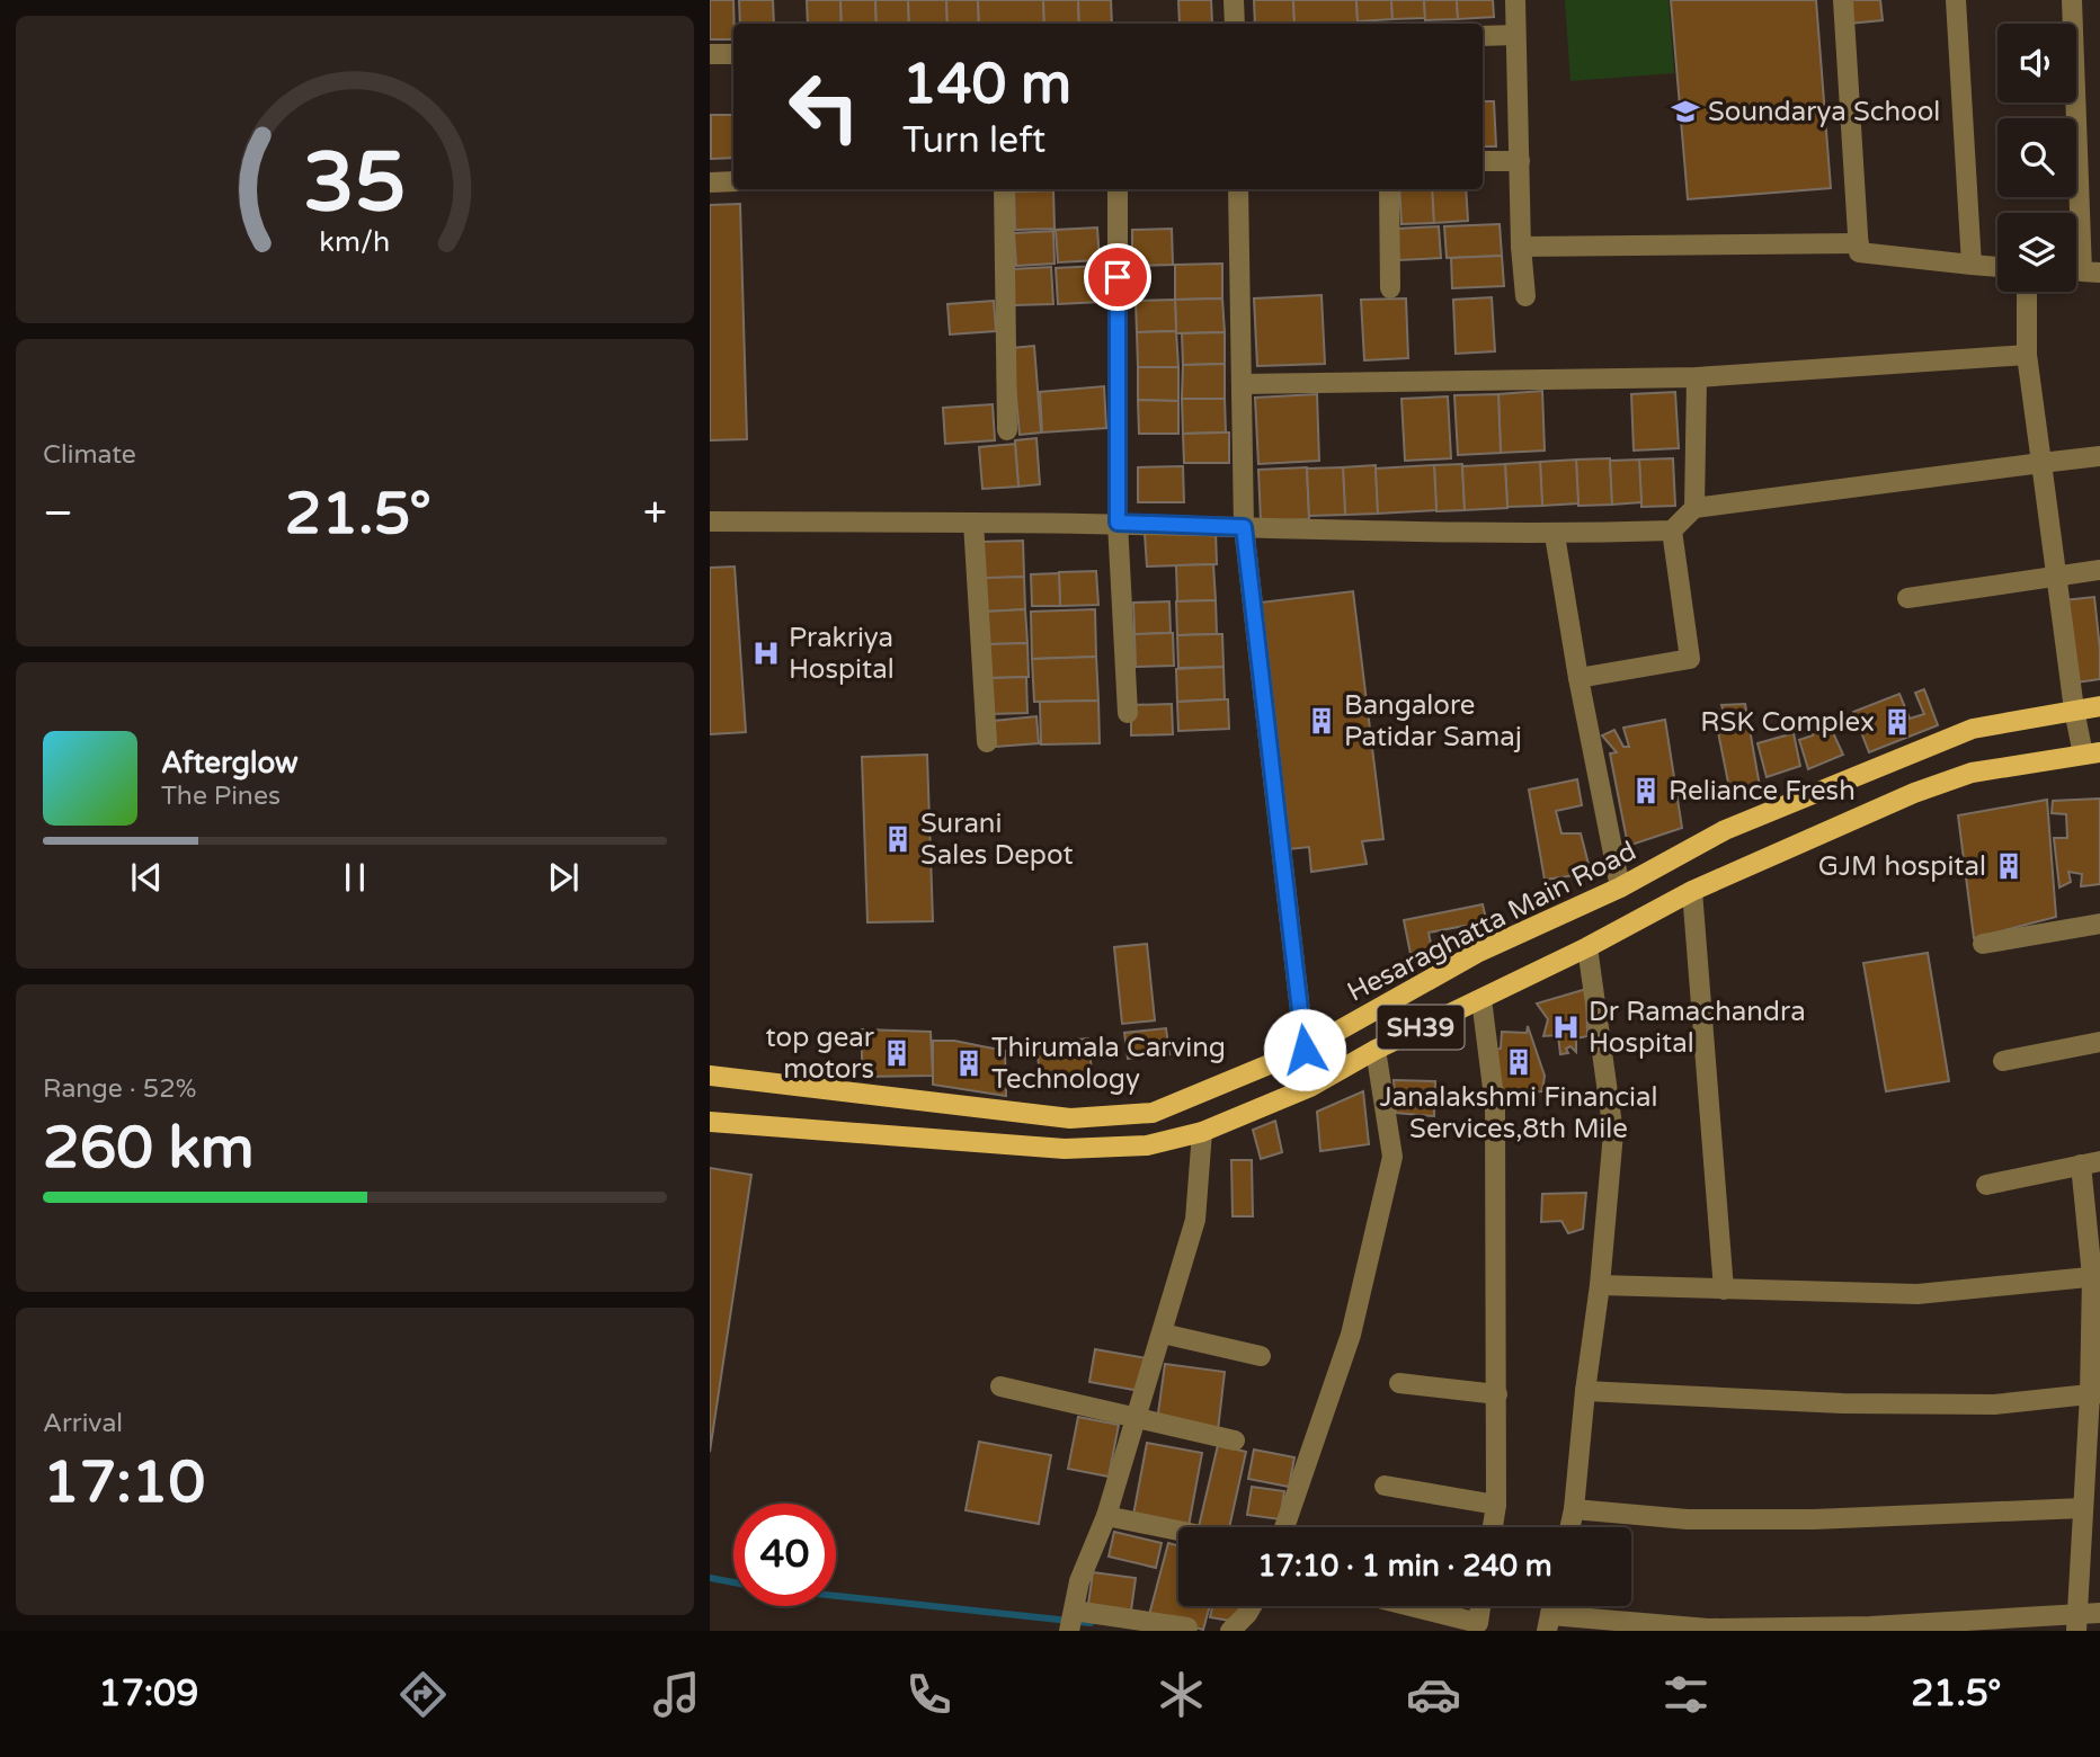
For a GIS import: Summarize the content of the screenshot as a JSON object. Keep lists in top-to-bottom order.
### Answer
{
  "streets": {
    "main road": ["Hesaraghatta Main Road", "SH39"]
  },
  "places": {
    "school or university": ["Soundarya School"],
    "hospital": ["Prakriya Hospital", "Dr Ramachandra Hospital"],
    "building": [
      "Bangalore Patidar Samaj",
      "RSK Complex",
      "Reliance Fresh",
      "Surani Sales Depot",
      "GJM hospital",
      "top gear motors",
      "Janalakshmi Financial Services,8th Mile",
      "Thirumala Carving Technology"
    ]
  },
  "page": {
    "turn": ["140 m", "Turn left"],
    "tile": [
      "Climate",
      ["Range · 52%", "260 km"],
      ["Arrival", "17:10"]
    ],
    "heat": ["−", "21.5°", "+"],
    "song": ["Afterglow", "The Pines"],
    "limit": "40",
    "trip": "17:10 · 1 min · 240 m",
    "tabs": ["17:09", "21.5°"],
    "gauge": ["35", "km/h"]
  }
}
